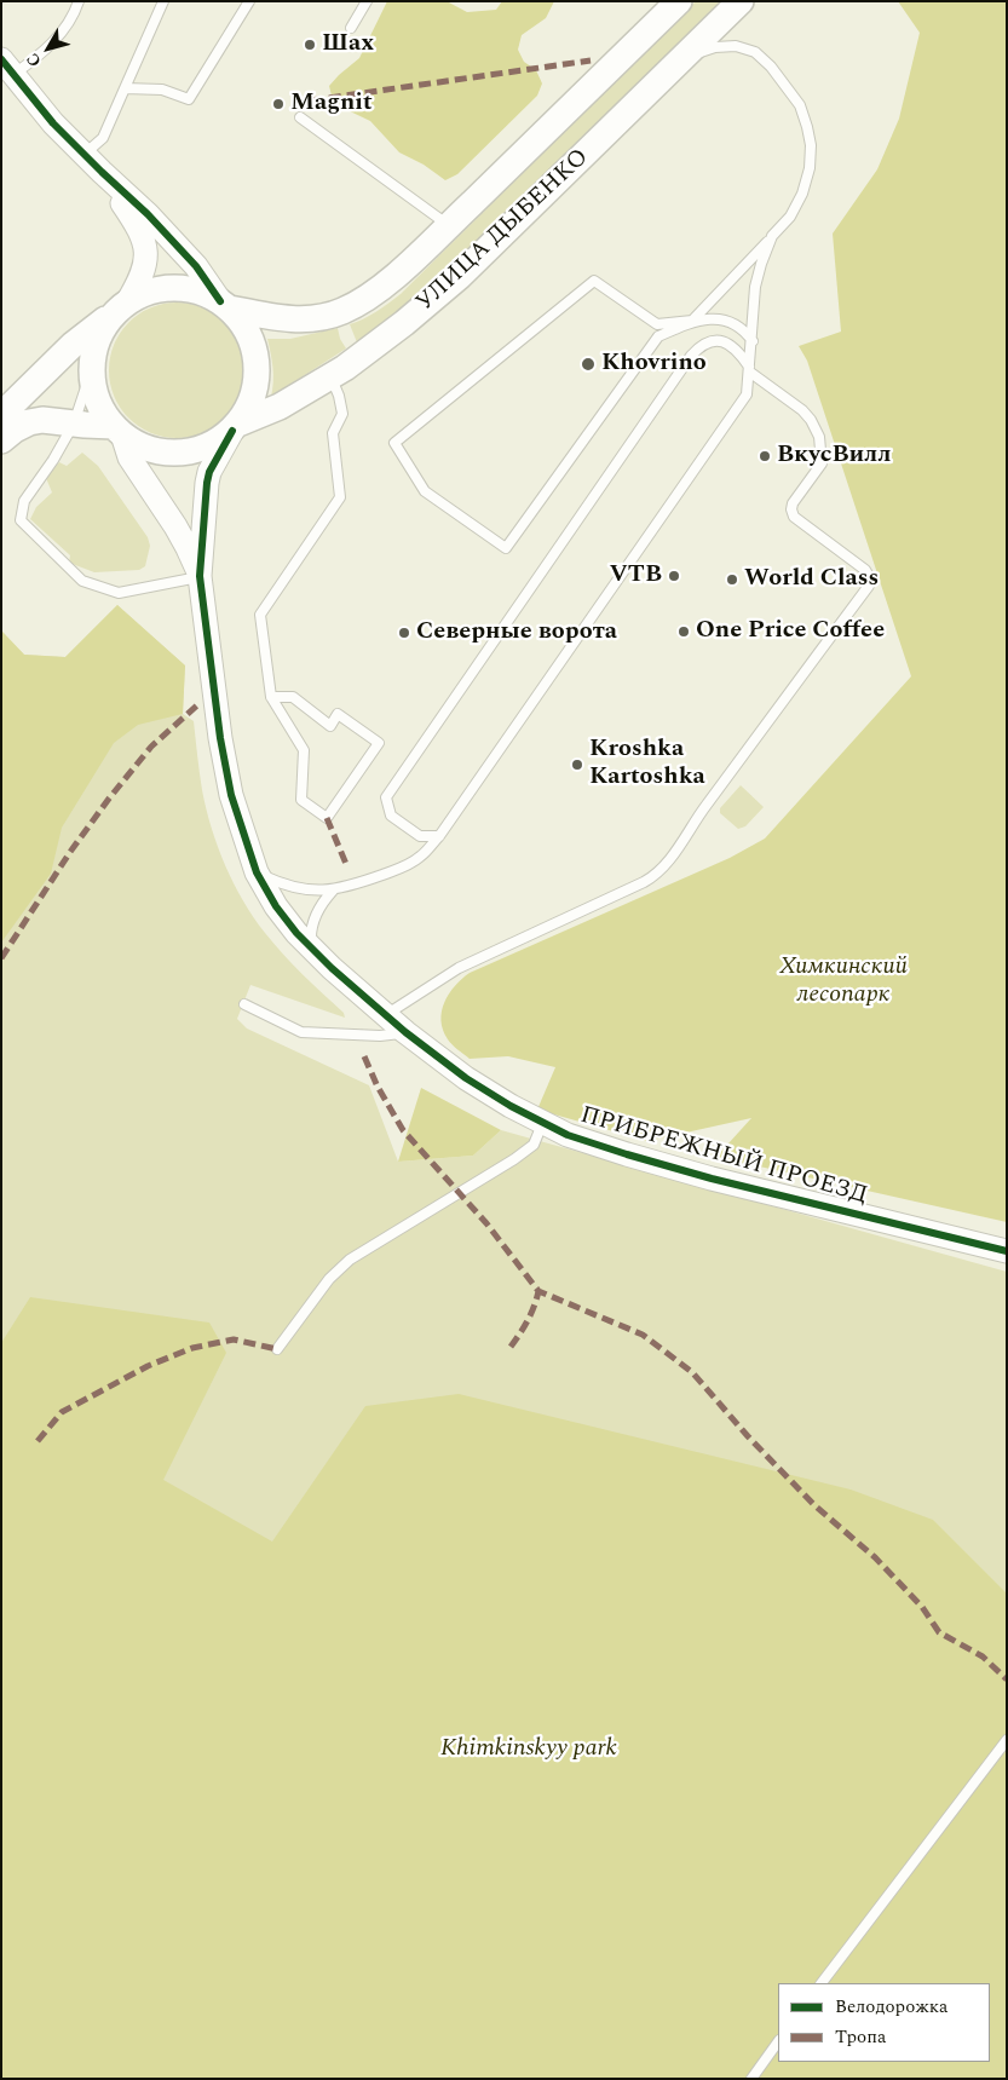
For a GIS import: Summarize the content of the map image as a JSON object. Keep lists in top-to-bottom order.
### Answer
{
  "streets": {
    "main road": ["УЛИЦА ДЫБЕНКО"],
    "street": ["ПРИБРЕЖНЫЙ ПРОЕЗД"]
  },
  "crossings": [
    ["УЛИЦА ДЫБЕНКО", "ПРИБРЕЖНЫЙ ПРОЕЗД"]
  ],
  "parks": ["Химкинский лесопарк", "Khimkinskyy park"],
  "places": [
    "Шах",
    "Magnit",
    "Khovrino",
    "ВкусВилл",
    "VTB",
    "World Class",
    "One Price Coffee",
    "Северные ворота",
    "Kroshka Kartoshka"
  ],
  "legend": ["Велодорожка", "Тропа"],
  "north": "bottom left"
}
